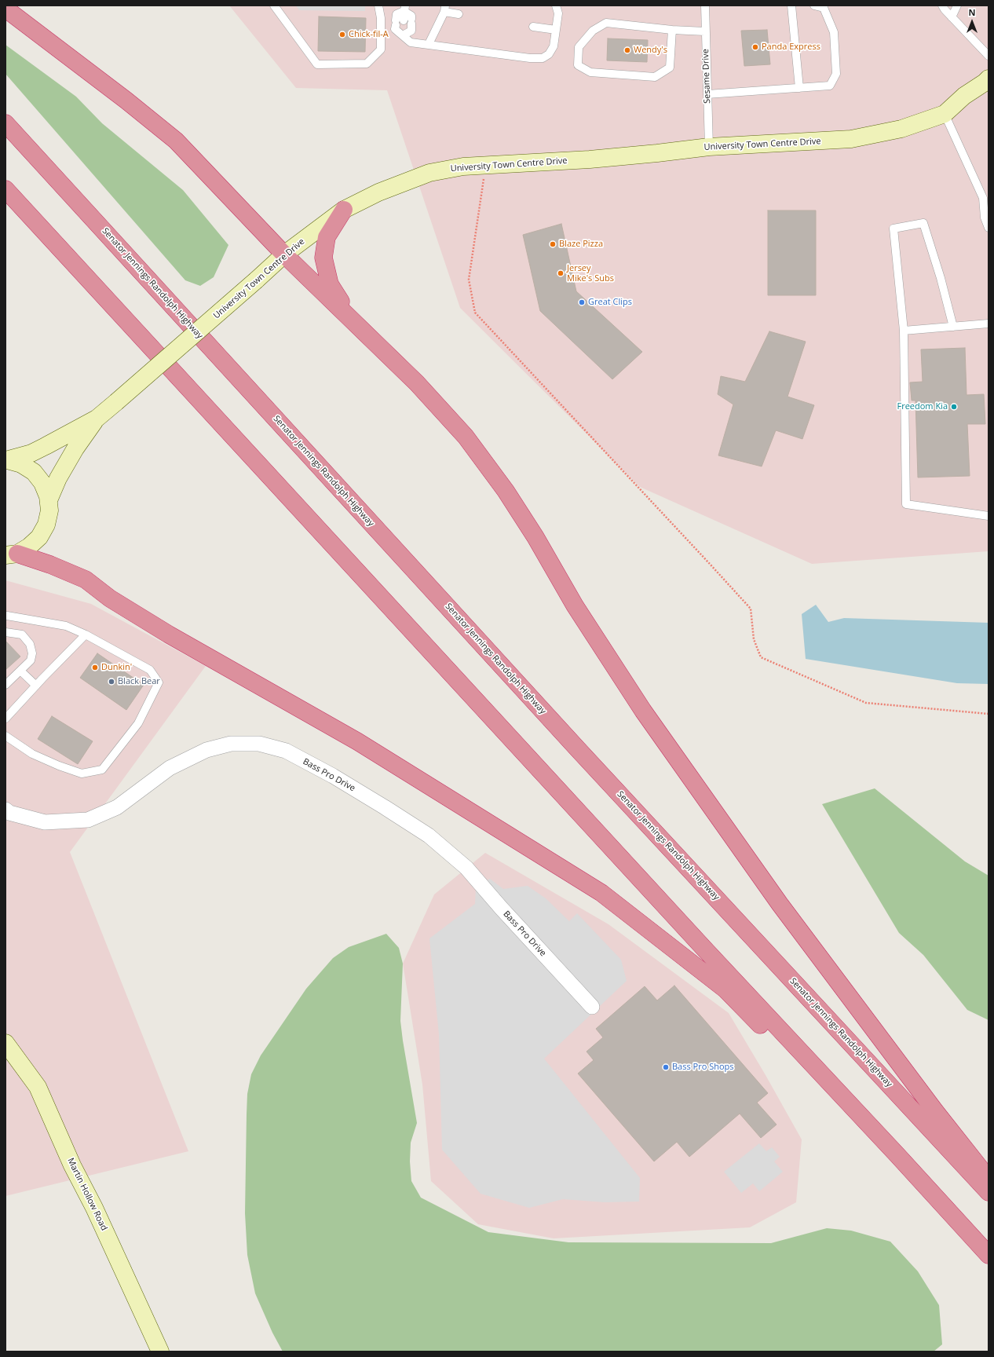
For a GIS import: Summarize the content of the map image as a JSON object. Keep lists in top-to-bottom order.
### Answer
{
  "streets": {
    "highway": ["Senator Jennings Randolph Highway"],
    "street": ["University Town Centre Drive", "Bass Pro Drive", "Martin Hollow Road"],
    "lane": ["Sesame Drive"]
  },
  "crossings": [
    ["Sesame Drive", "University Town Centre Drive"]
  ],
  "places": [
    "Chick-fil-A",
    "Panda Express",
    "Wendy's",
    "Blaze Pizza",
    "Jersey Mike's Subs",
    "Great Clips",
    "Freedom Kia",
    "Dunkin'",
    "Black Bear",
    "Bass Pro Shops"
  ],
  "north": "top"
}
